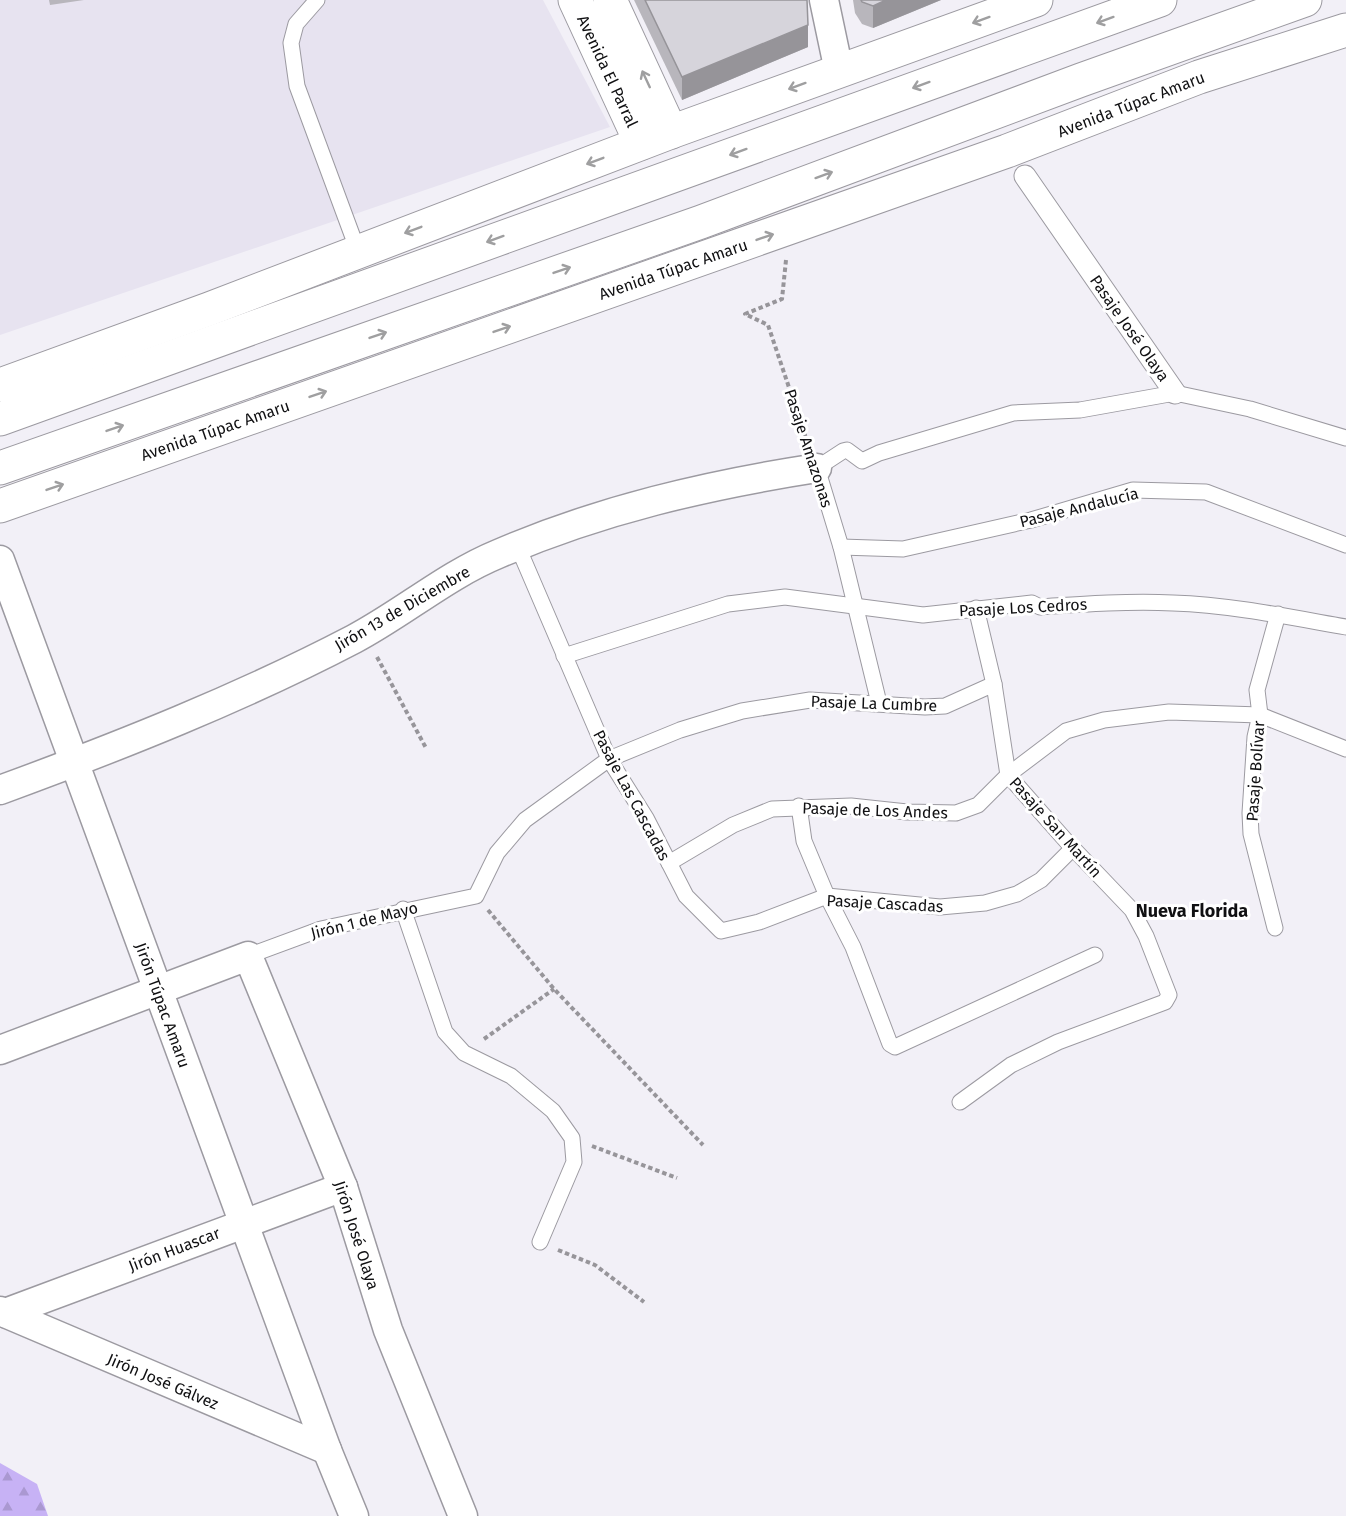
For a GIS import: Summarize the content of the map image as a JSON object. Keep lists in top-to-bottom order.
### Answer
{
  "streets": {
    "main road": ["Avenida El Parral", "Avenida Túpac Amaru"],
    "street": [
      "Pasaje José Olaya",
      "Jirón 13 de Diciembre",
      "Jirón 1 de Mayo",
      "Jirón Túpac Amaru",
      "Jirón José Olaya",
      "Jirón Huascar",
      "Jirón José Gálvez"
    ],
    "lane": [
      "Pasaje Amazonas",
      "Pasaje Andalucía",
      "Pasaje Los Cedros",
      "Pasaje La Cumbre",
      "Pasaje Bolívar",
      "Pasaje Las Cascadas",
      "Pasaje de Los Andes",
      "Pasaje San Martín",
      "Pasaje Cascadas"
    ]
  },
  "crossings": [
    ["Avenida Túpac Amaru", "Pasaje Amazonas"],
    ["Pasaje Amazonas", "Pasaje Andalucía"],
    ["Pasaje Amazonas", "Pasaje Los Cedros"],
    ["Pasaje Amazonas", "Jirón 13 de Diciembre"],
    ["Pasaje Amazonas", "Pasaje La Cumbre"],
    ["Pasaje Los Cedros", "Pasaje Bolívar"],
    ["Pasaje Los Cedros", "Pasaje Las Cascadas"],
    ["Pasaje Los Cedros", "Pasaje San Martín"],
    ["Jirón 13 de Diciembre", "Pasaje Las Cascadas"],
    ["Jirón 13 de Diciembre", "Jirón Túpac Amaru"],
    ["Pasaje La Cumbre", "Pasaje Las Cascadas"],
    ["Pasaje La Cumbre", "Pasaje San Martín"],
    ["Pasaje Bolívar", "Pasaje de Los Andes"],
    ["Pasaje Las Cascadas", "Pasaje de Los Andes"],
    ["Pasaje Las Cascadas", "Pasaje Cascadas"],
    ["Pasaje de Los Andes", "Pasaje San Martín"],
    ["Pasaje San Martín", "Pasaje Cascadas"],
    ["Jirón 1 de Mayo", "Jirón Túpac Amaru"],
    ["Jirón 1 de Mayo", "Jirón José Olaya"],
    ["Jirón Túpac Amaru", "Jirón Huascar"],
    ["Jirón Túpac Amaru", "Jirón José Gálvez"],
    ["Jirón José Olaya", "Jirón Huascar"],
    ["Jirón Huascar", "Jirón José Gálvez"]
  ],
  "districts": ["Nueva Florida"]
}
